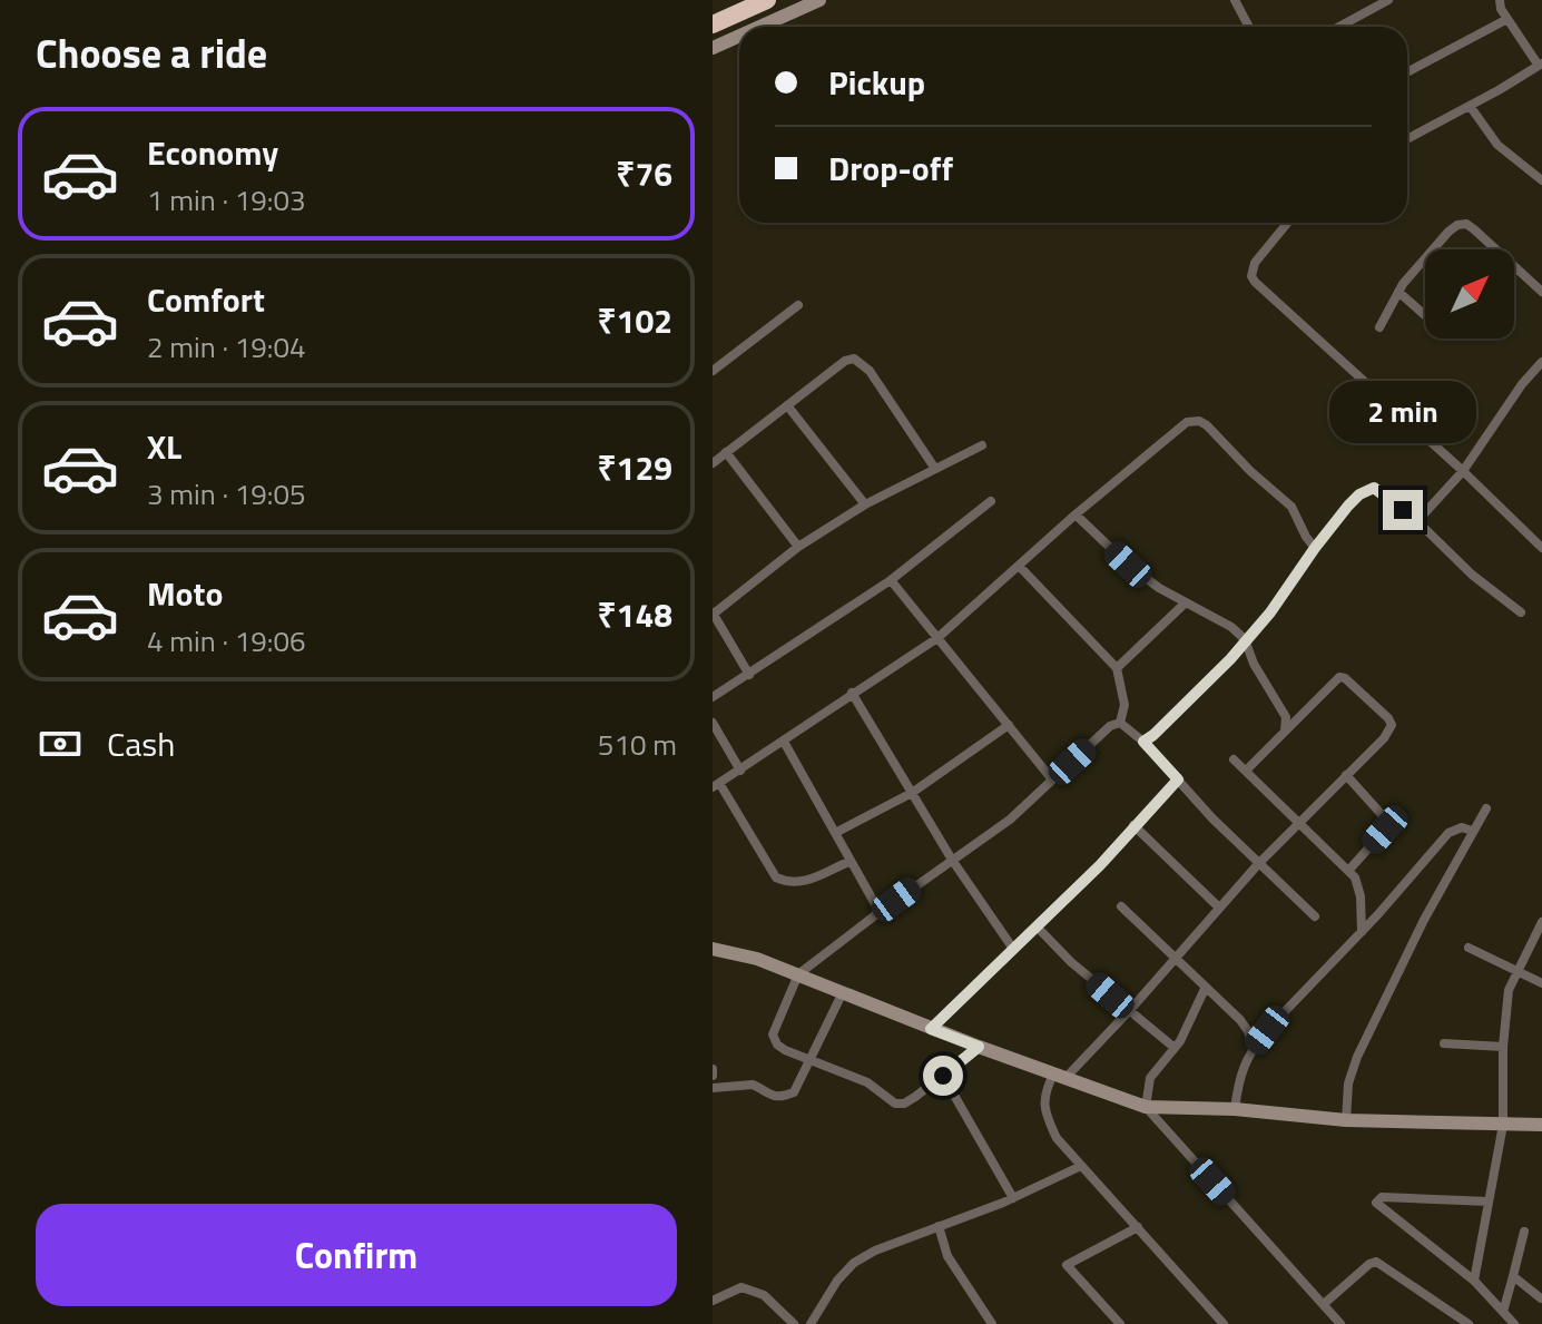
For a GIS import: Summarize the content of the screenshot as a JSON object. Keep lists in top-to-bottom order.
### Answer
{
  "north": "top right",
  "page": {
    "heading": "Choose a ride",
    "banner": ["Pickup", "Drop-off"],
    "list": [
      {
        "name": "Economy",
        "note": "1 min · 19:03",
        "value": "₹76"
      },
      {
        "name": "Comfort",
        "note": "2 min · 19:04",
        "value": "₹102"
      },
      {
        "name": "XL",
        "note": "3 min · 19:05",
        "value": "₹129"
      },
      {
        "name": "Moto",
        "note": "4 min · 19:06",
        "value": "₹148"
      }
    ],
    "bubble": "2 min",
    "pay": ["Cash", "510 m"],
    "buttons": "Confirm"
  }
}
